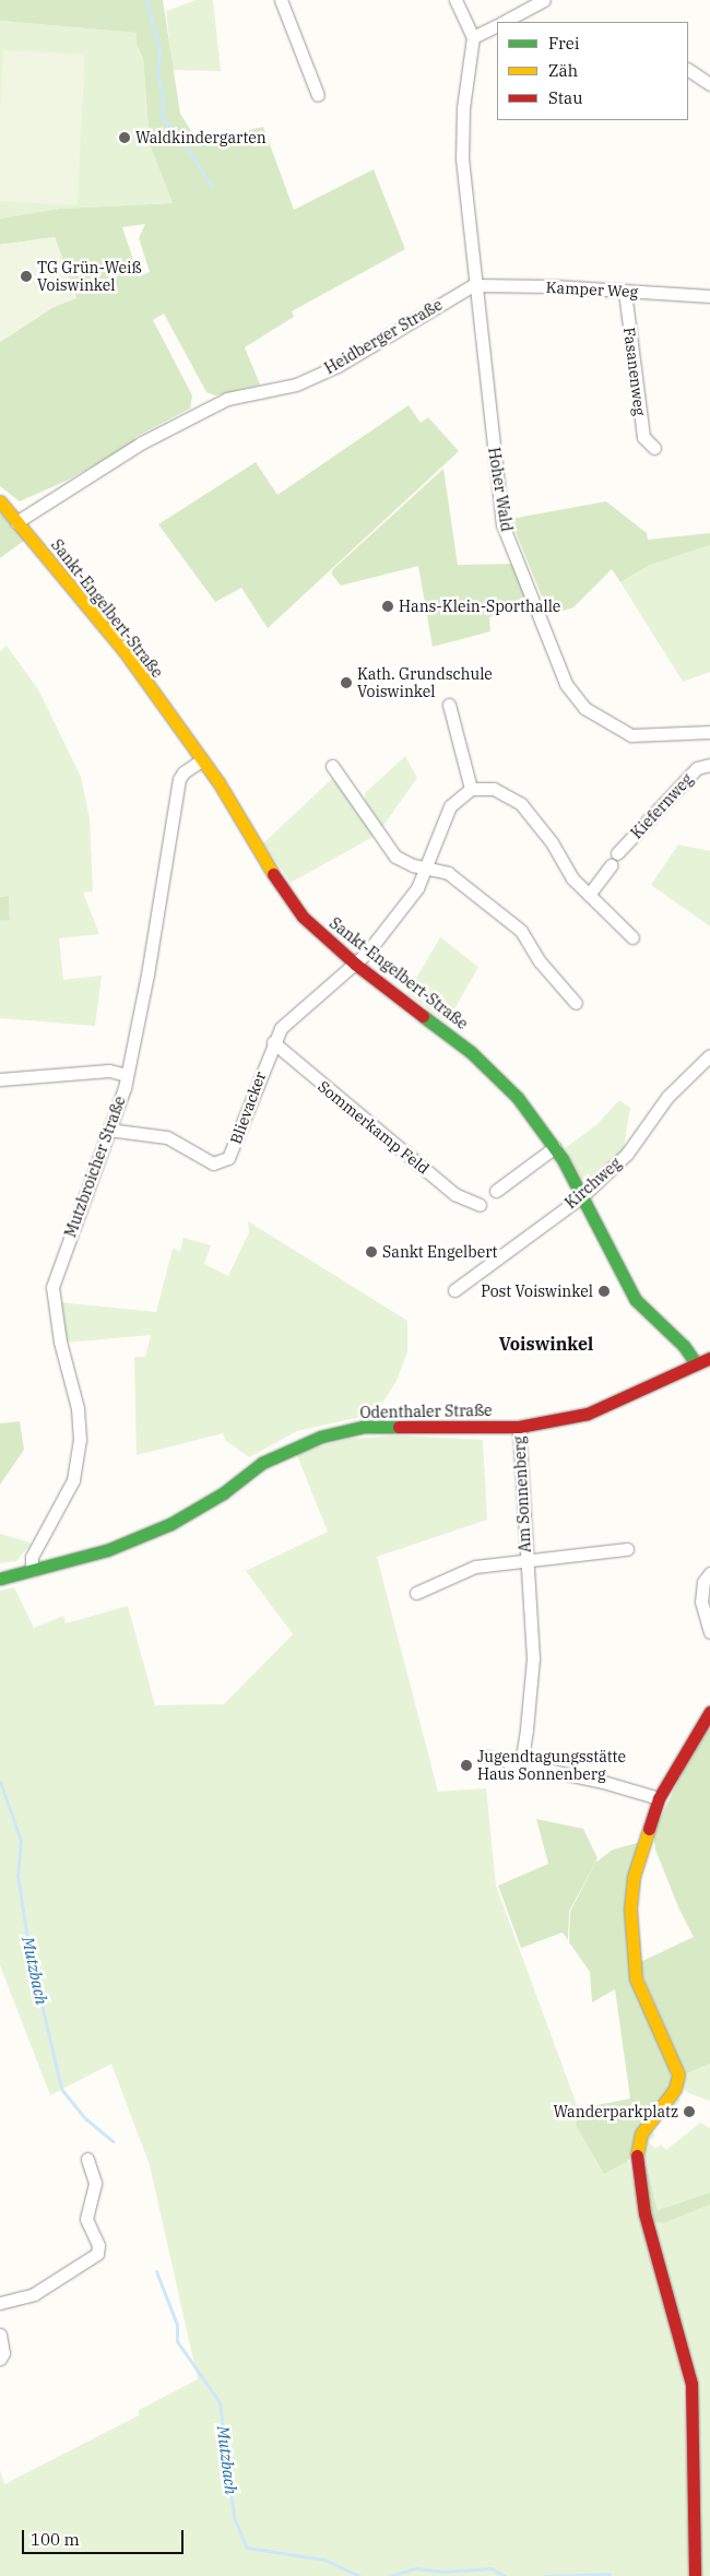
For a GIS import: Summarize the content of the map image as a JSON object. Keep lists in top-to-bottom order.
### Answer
{
  "streets": {
    "street": [
      "Kamper Weg",
      "Heidberger Straße",
      "Fasanenweg",
      "Hoher Wald",
      "Sankt-Engelbert-Straße",
      "Kiefernweg",
      "Blievacker",
      "Sommerkamp Feld",
      "Mutzbroicher Straße",
      "Kirchweg",
      "Odenthaler Straße",
      "Am Sonnenberg"
    ]
  },
  "crossings": [
    ["Kamper Weg", "Heidberger Straße"],
    ["Kamper Weg", "Fasanenweg"],
    ["Kamper Weg", "Hoher Wald"],
    ["Heidberger Straße", "Hoher Wald"],
    ["Heidberger Straße", "Sankt-Engelbert-Straße"],
    ["Sankt-Engelbert-Straße", "Blievacker"],
    ["Sankt-Engelbert-Straße", "Mutzbroicher Straße"],
    ["Sankt-Engelbert-Straße", "Kirchweg"],
    ["Sankt-Engelbert-Straße", "Odenthaler Straße"],
    ["Blievacker", "Sommerkamp Feld"],
    ["Blievacker", "Mutzbroicher Straße"],
    ["Mutzbroicher Straße", "Odenthaler Straße"],
    ["Odenthaler Straße", "Am Sonnenberg"]
  ],
  "districts": ["Voiswinkel"],
  "water": ["Mutzbach"],
  "places": [
    "Waldkindergarten",
    "TG Grün-Weiß Voiswinkel",
    "Hans-Klein-Sporthalle",
    "Kath. Grundschule Voiswinkel",
    "Sankt Engelbert",
    "Post Voiswinkel",
    "Jugendtagungsstätte Haus Sonnenberg",
    "Wanderparkplatz"
  ],
  "legend": ["Frei", "Zäh", "Stau"],
  "scale_bar": "100 m"
}
